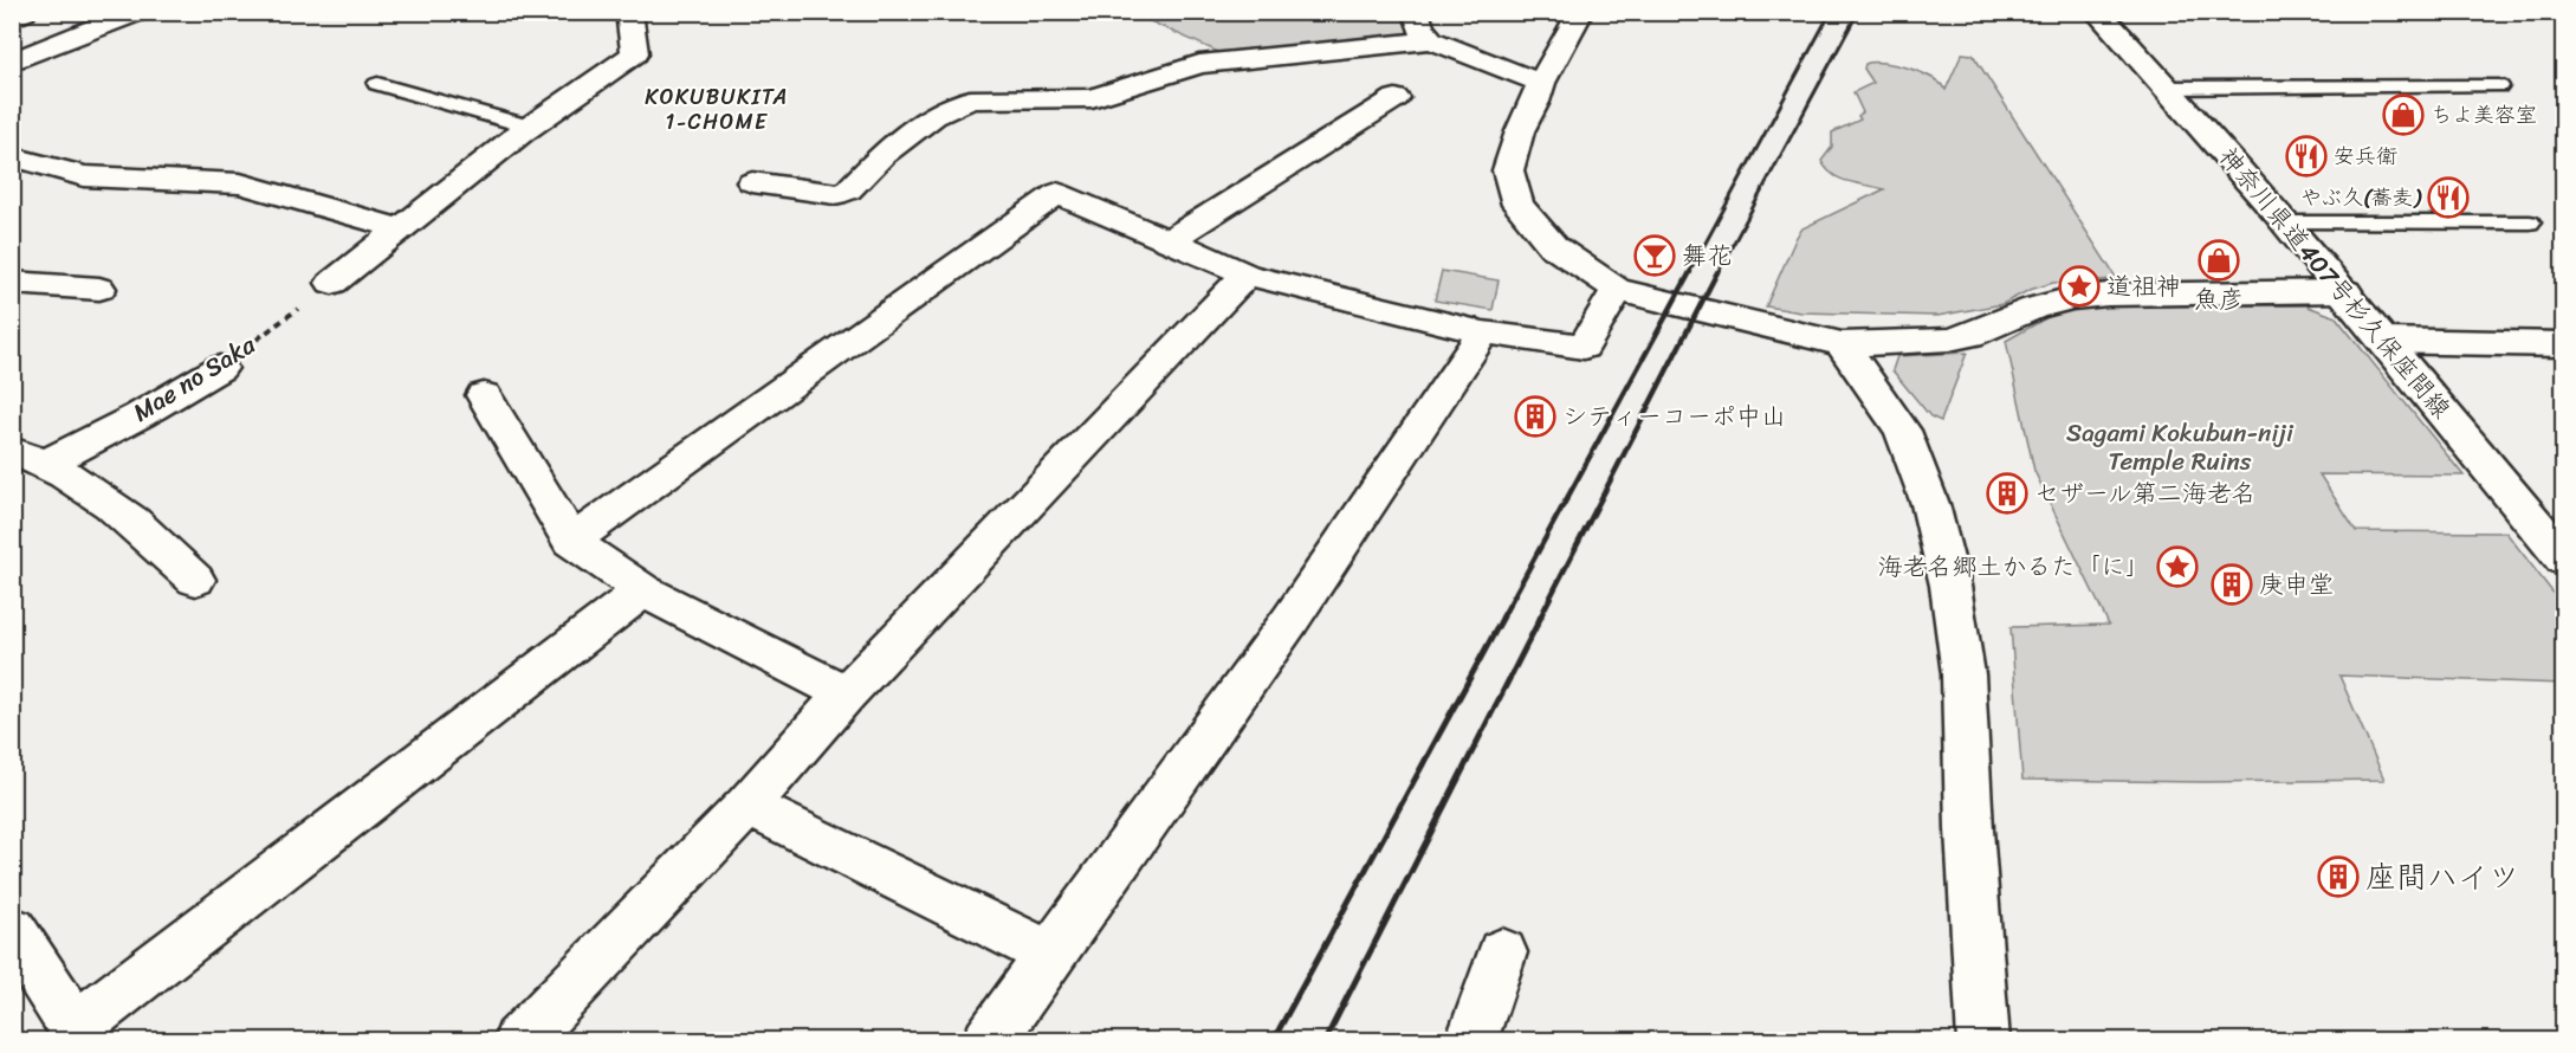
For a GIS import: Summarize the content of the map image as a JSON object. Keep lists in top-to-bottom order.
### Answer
{
  "streets": {
    "street": ["神奈川県道407号杉久保座間線", "Mae no Saka"]
  },
  "districts": ["KOKUBUKITA 1-CHOME"],
  "parks": ["Sagami Kokubun-niji Temple Ruins"],
  "places": {
    "shop": ["ちよ美容室", "魚彦"],
    "restaurant": ["安兵衛", "やぶ久(蕎麦)"],
    "bar": ["舞花"],
    "place": ["道祖神", "海老名郷土かるた「に」"],
    "building": [
      "シティーコーポ中山",
      "セザール第二海老名",
      "庚申堂",
      "座間ハイツ"
    ]
  }
}
